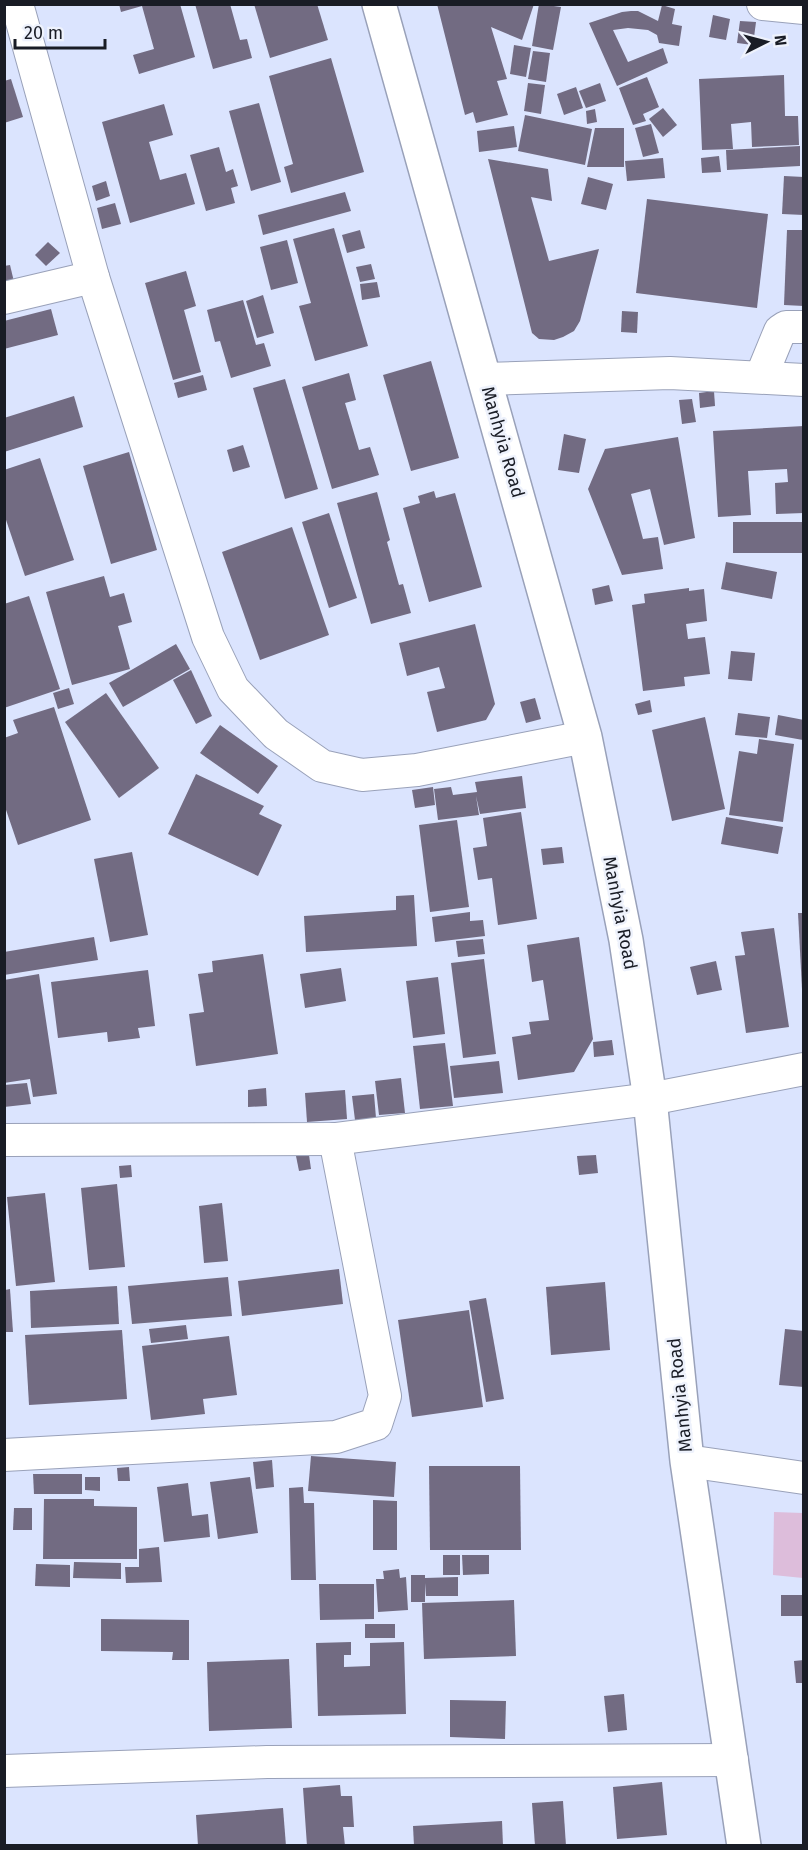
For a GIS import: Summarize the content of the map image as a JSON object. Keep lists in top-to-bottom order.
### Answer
{
  "streets": {
    "main road": ["Manhyia Road"]
  },
  "scale_bar": "20 m",
  "north": "right"
}
